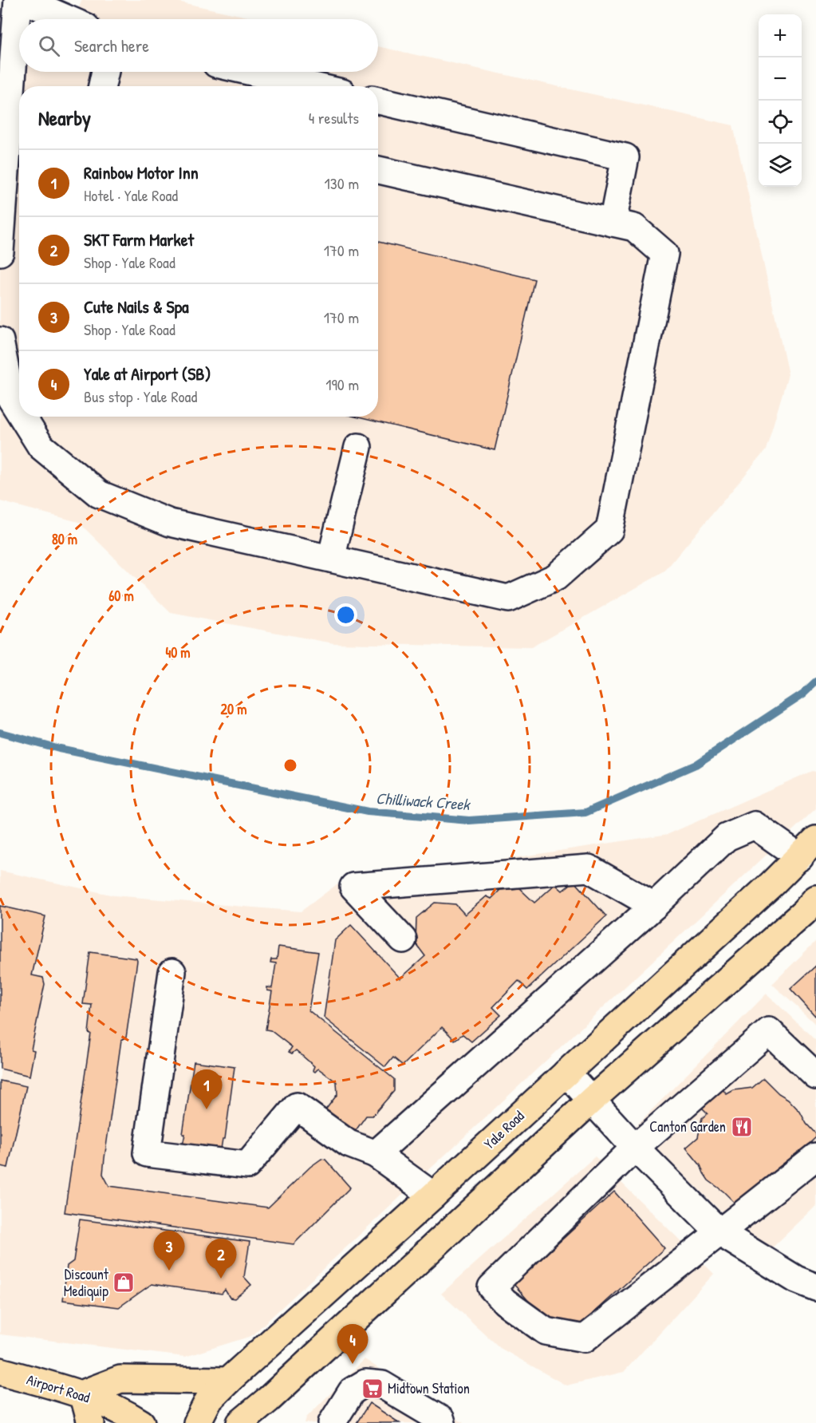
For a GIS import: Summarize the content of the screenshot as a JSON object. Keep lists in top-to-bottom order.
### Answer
{
  "streets": {
    "main road": ["Yale Road", "Airport Road"]
  },
  "water": ["Chilliwack Creek"],
  "places": {
    "restaurant": ["Canton Garden"],
    "shop": ["Discount Mediquip"],
    "supermarket": ["Midtown Station"]
  },
  "page": {
    "map_buttons": ["+", "−"],
    "search": "Search here",
    "heading": ["Nearby", "4 results"],
    "list": [
      {
        "mark": "1",
        "name": "Rainbow Motor Inn",
        "note": "Hotel · Yale Road",
        "value": "130 m"
      },
      {
        "mark": "2",
        "name": "SKT Farm Market",
        "note": "Shop · Yale Road",
        "value": "170 m"
      },
      {
        "mark": "3",
        "name": "Cute Nails & Spa",
        "note": "Shop · Yale Road",
        "value": "170 m"
      },
      {
        "mark": "4",
        "name": "Yale at Airport (SB)",
        "note": "Bus stop · Yale Road",
        "value": "190 m"
      }
    ],
    "pins": [
      "1",
      "3",
      "2",
      "4"
    ]
  },
  "rings": [
    "80 m",
    "60 m",
    "40 m",
    "20 m"
  ]
}
